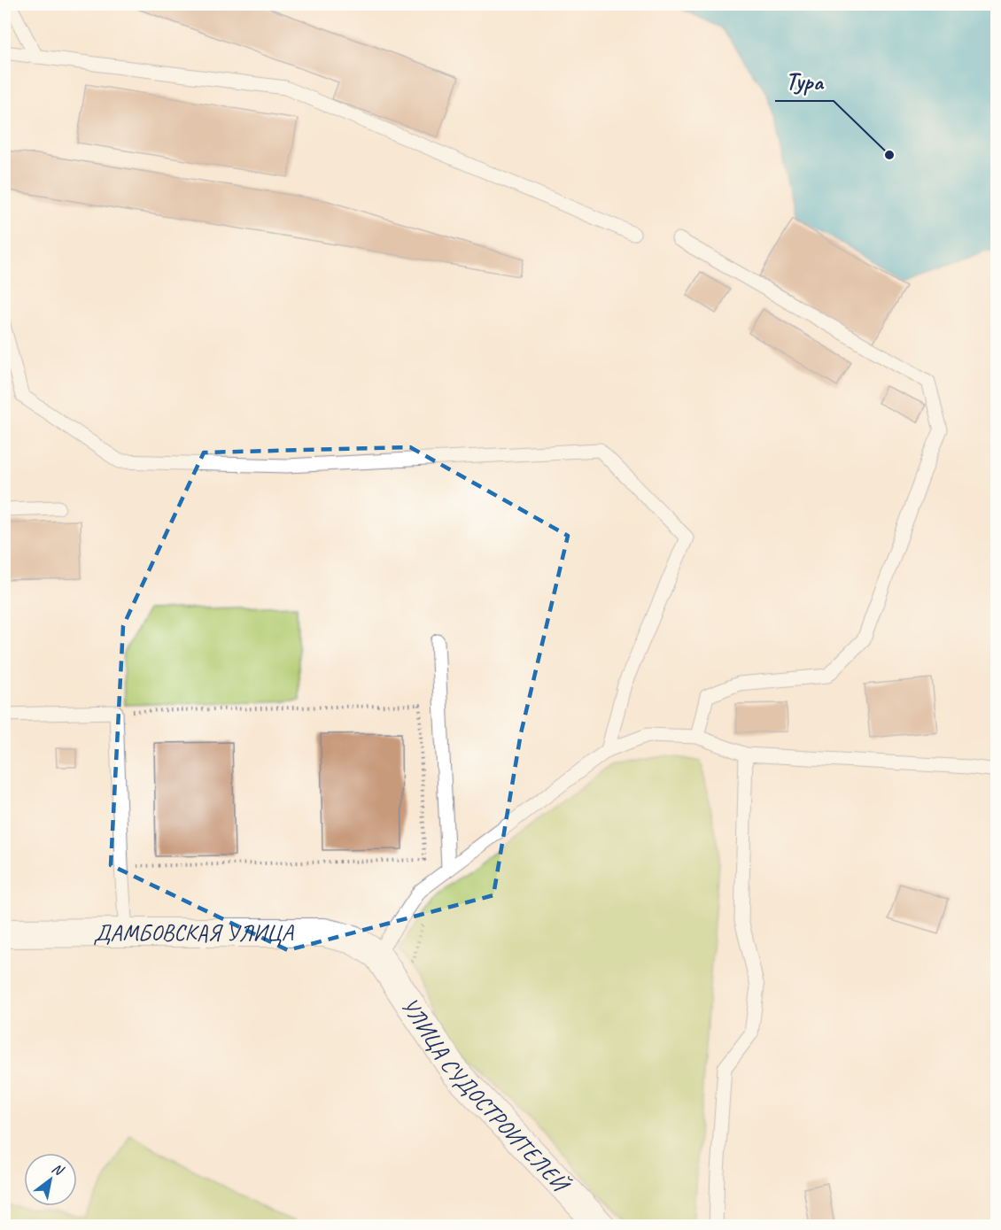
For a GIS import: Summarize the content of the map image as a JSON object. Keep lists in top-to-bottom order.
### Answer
{
  "streets": {
    "street": ["ДАМБОВСКАЯ УЛИЦА", "УЛИЦА СУДОСТРОИТЕЛЕЙ"]
  },
  "crossings": [
    ["ДАМБОВСКАЯ УЛИЦА", "УЛИЦА СУДОСТРОИТЕЛЕЙ"]
  ],
  "places": ["Тура"],
  "north": "top right"
}
